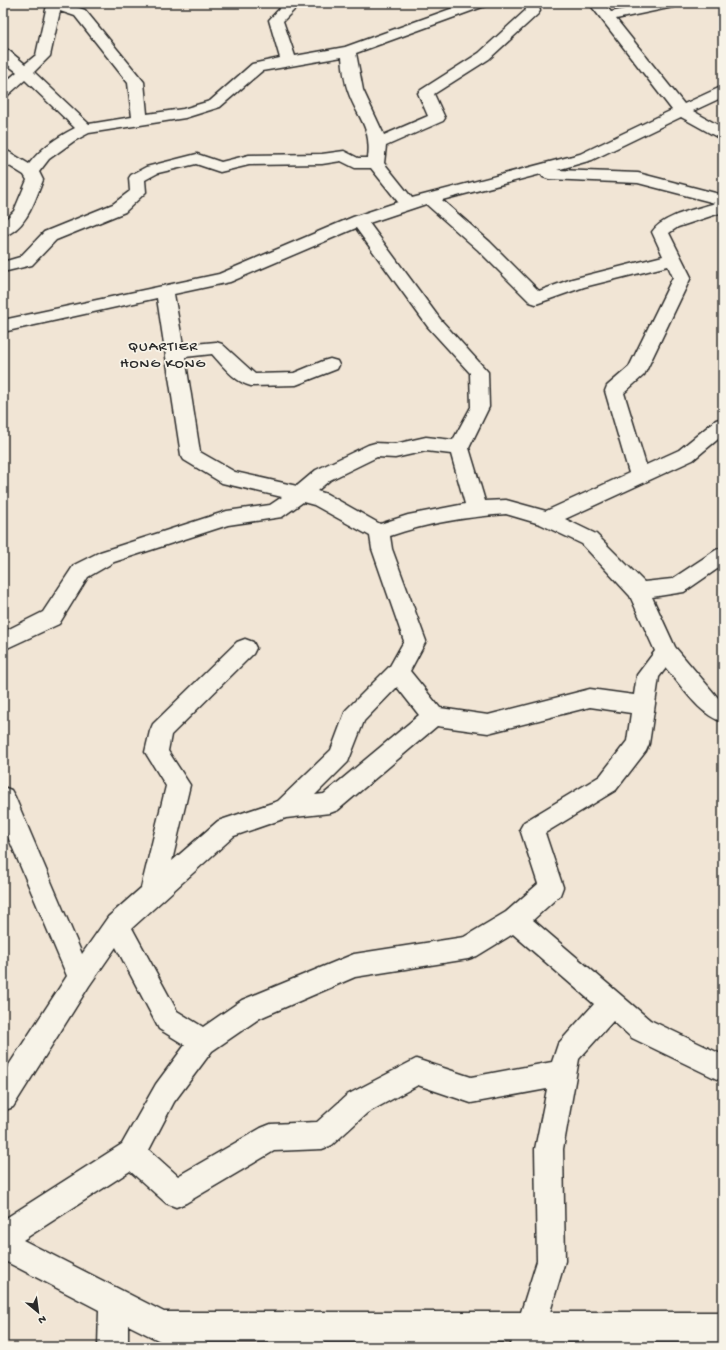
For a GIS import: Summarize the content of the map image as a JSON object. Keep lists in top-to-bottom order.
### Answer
{
  "districts": ["QUARTIER HONG KONG"],
  "north": "bottom right"
}
